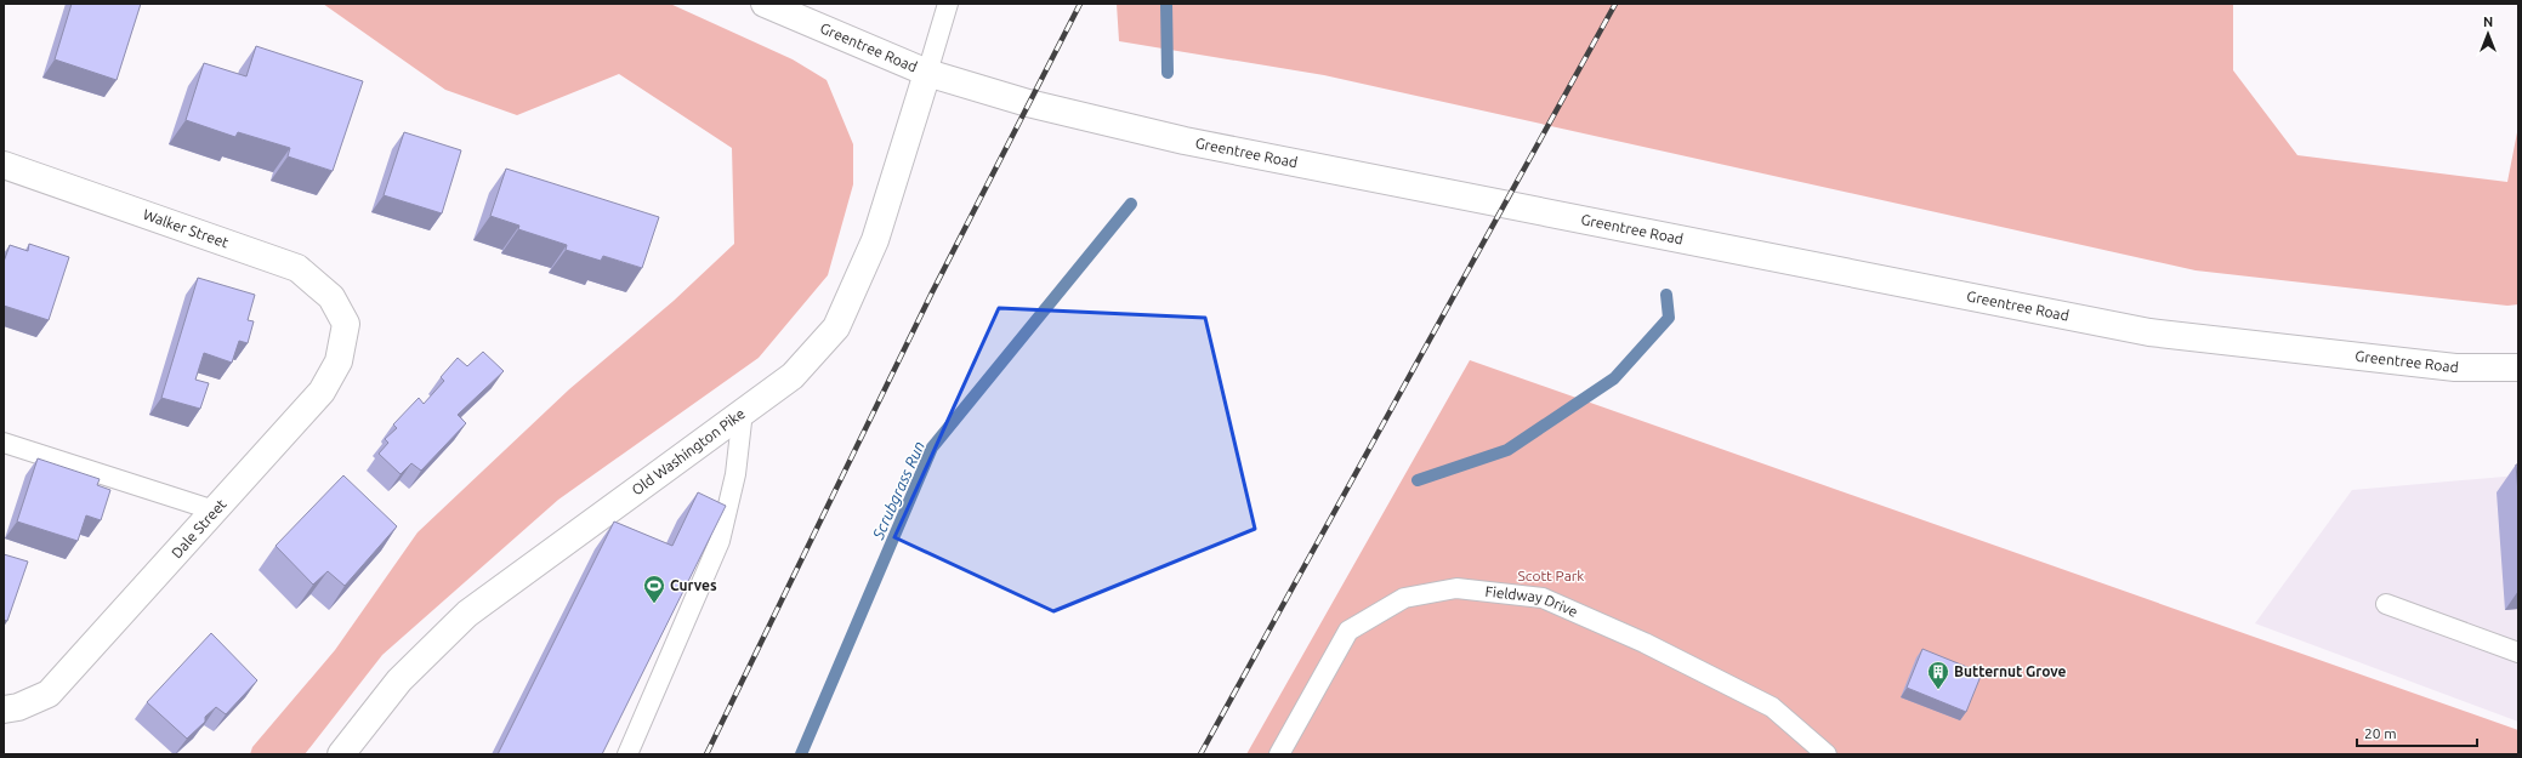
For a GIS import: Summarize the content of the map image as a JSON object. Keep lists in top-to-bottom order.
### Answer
{
  "streets": {
    "street": [
      "Greentree Road",
      "Walker Street",
      "Old Washington Pike",
      "Dale Street"
    ],
    "lane": ["Fieldway Drive"]
  },
  "crossings": [
    ["Greentree Road", "Old Washington Pike"],
    ["Walker Street", "Dale Street"]
  ],
  "water": ["Scrubgrass Run"],
  "parks": ["Scott Park"],
  "places": {
    "sports": ["Curves"],
    "building": ["Butternut Grove"]
  },
  "scale_bar": "20 m",
  "north": "top"
}
